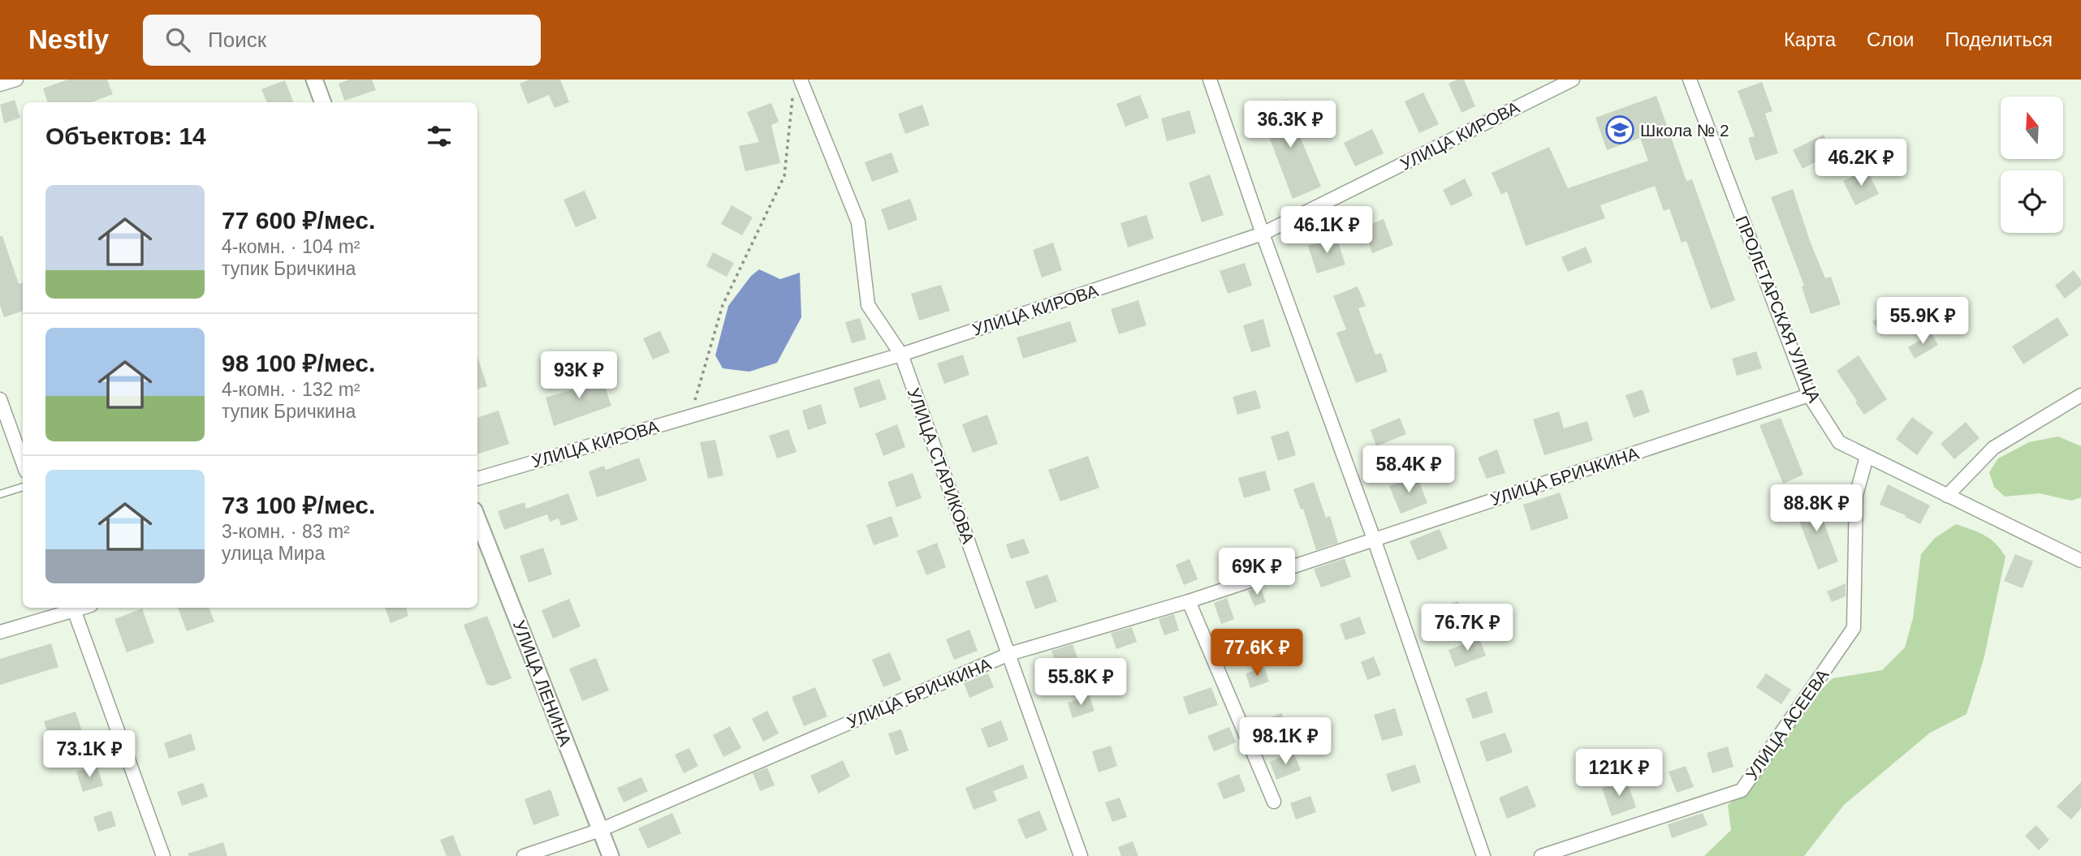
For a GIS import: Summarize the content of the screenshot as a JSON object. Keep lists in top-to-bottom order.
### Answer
{
  "streets": {
    "street": [
      "УЛИЦА КИРОВА",
      "ПРОЛЕТАРСКАЯ УЛИЦА",
      "УЛИЦА СТАРИКОВА",
      "УЛИЦА БРИЧКИНА",
      "УЛИЦА ЛЕНИНА",
      "УЛИЦА АСЕЕВА"
    ]
  },
  "crossings": [
    ["УЛИЦА КИРОВА", "УЛИЦА СТАРИКОВА"],
    ["ПРОЛЕТАРСКАЯ УЛИЦА", "УЛИЦА БРИЧКИНА"],
    ["ПРОЛЕТАРСКАЯ УЛИЦА", "УЛИЦА АСЕЕВА"],
    ["УЛИЦА СТАРИКОВА", "УЛИЦА БРИЧКИНА"],
    ["УЛИЦА БРИЧКИНА", "УЛИЦА ЛЕНИНА"]
  ],
  "places": {
    "school or university": ["Школа № 2"]
  },
  "north": "top",
  "page": {
    "header": "Nestly",
    "search": "Поиск",
    "nav": ["Карта", "Слои", "Поделиться"],
    "price": [
      "36.3K ₽",
      "46.2K ₽",
      "46.1K ₽",
      "55.9K ₽",
      "93K ₽",
      "58.4K ₽",
      "88.8K ₽",
      "69K ₽",
      "76.7K ₽",
      "77.6K ₽",
      "55.8K ₽",
      "98.1K ₽",
      "73.1K ₽",
      "121K ₽"
    ],
    "heading": "Объектов: 14",
    "list": [
      {
        "name": "77 600 ₽/мес.",
        "note": "4-комн. · 104 m² · тупик Бричкина"
      },
      {
        "name": "98 100 ₽/мес.",
        "note": "4-комн. · 132 m² · тупик Бричкина"
      },
      {
        "name": "73 100 ₽/мес.",
        "note": "3-комн. · 83 m² · улица Мира"
      }
    ]
  }
}
